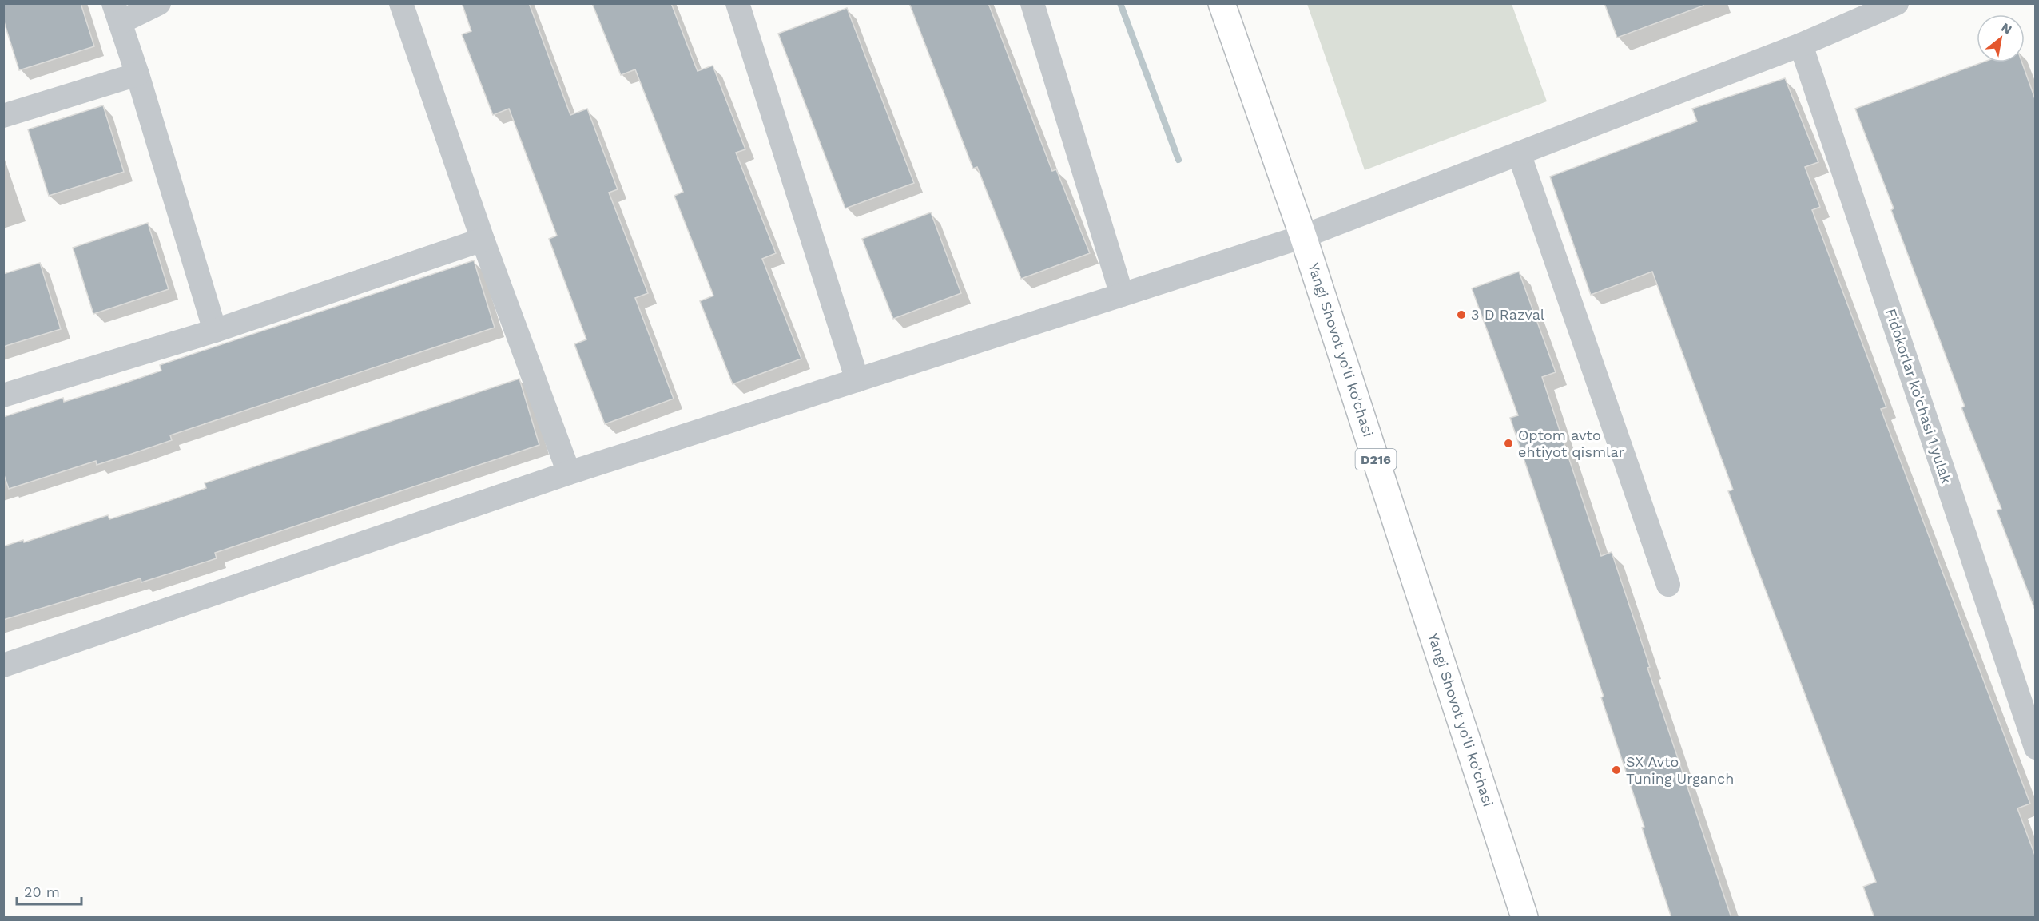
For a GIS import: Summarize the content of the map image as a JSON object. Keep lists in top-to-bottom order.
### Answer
{
  "streets": {
    "main road": ["Yangi Shovot yo'li ko'chasi", "D216"],
    "street": ["Fidokorlar ko'chasi 1 yulak"]
  },
  "places": ["3 D Razval", "Optom avto ehtiyot qismlar", "SX Avto Tuning Urganch"],
  "scale_bar": "20 m",
  "north": "top right"
}
